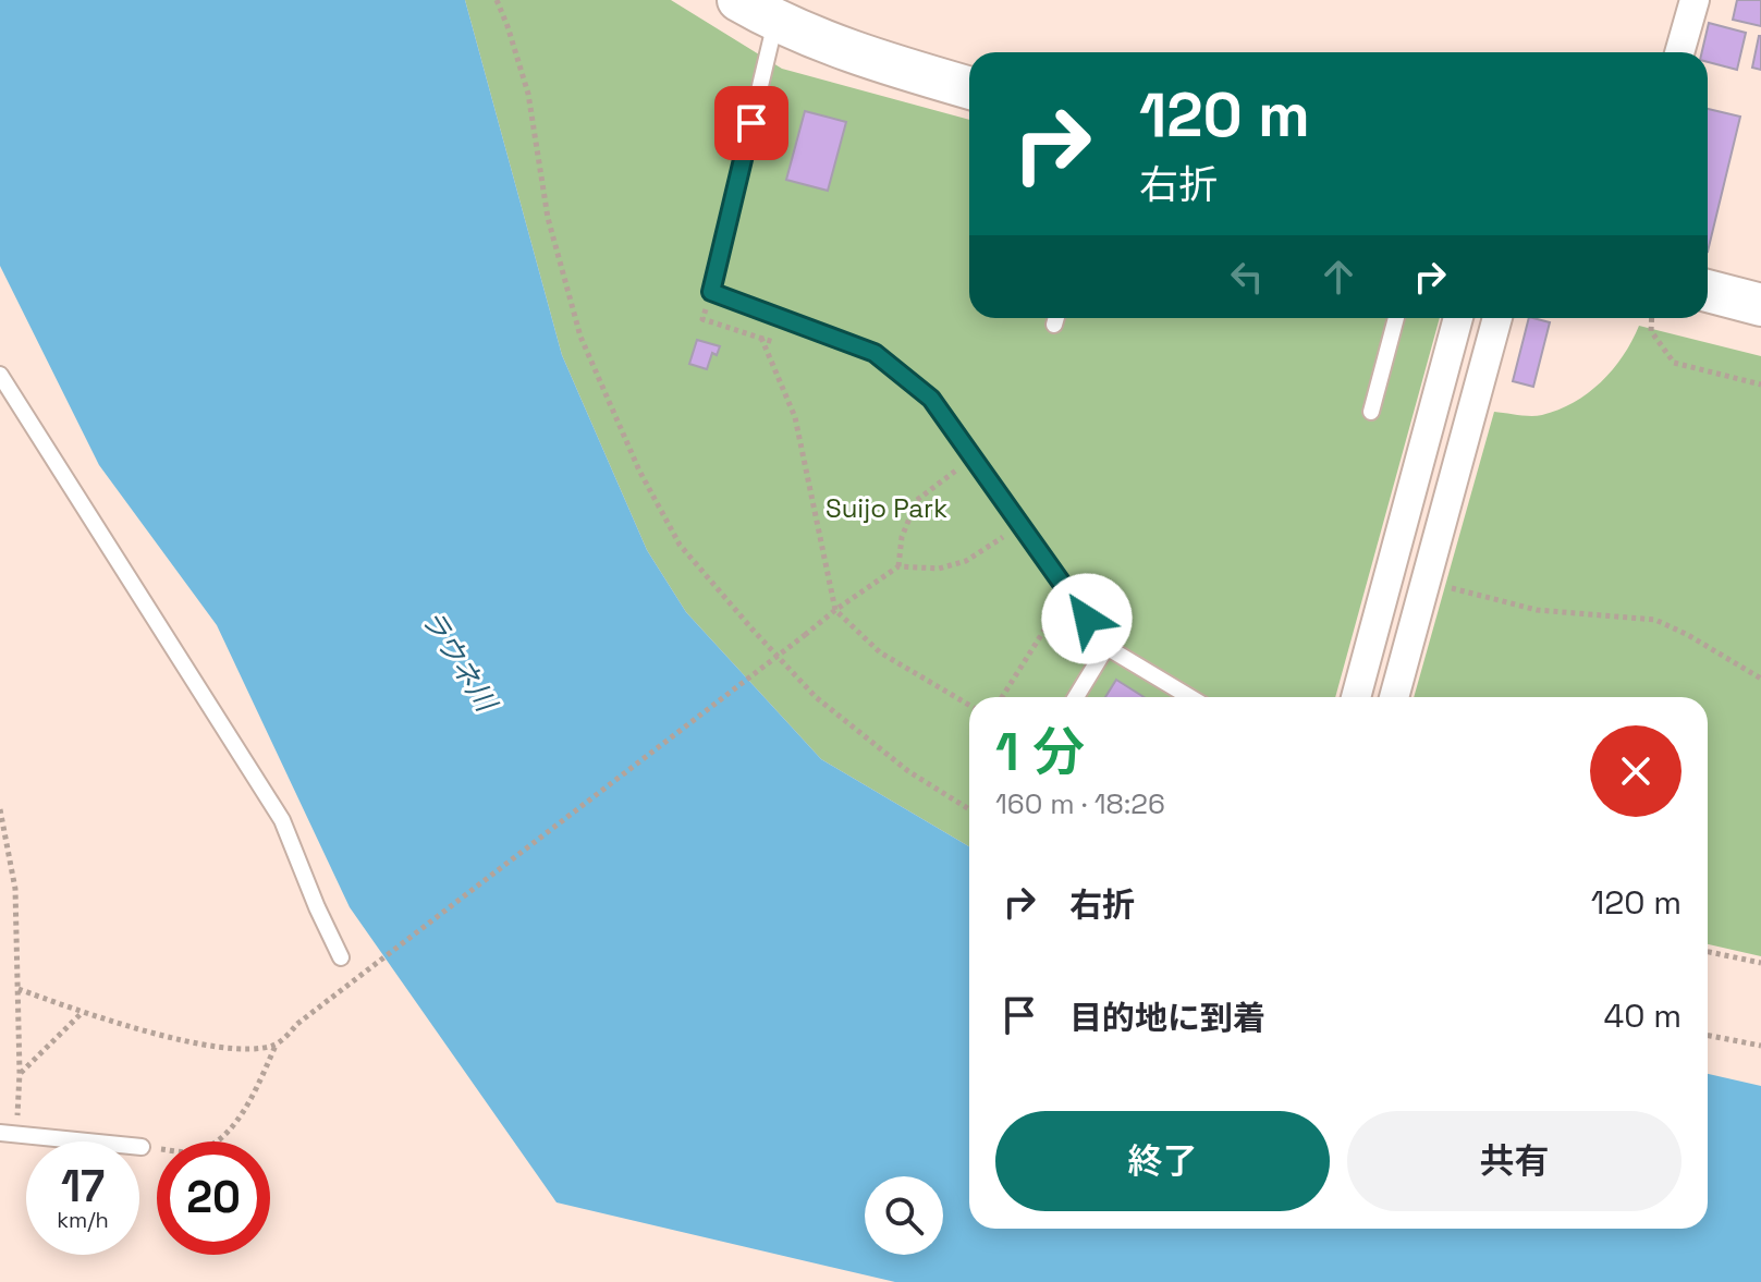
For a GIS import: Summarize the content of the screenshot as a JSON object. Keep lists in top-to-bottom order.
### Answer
{
  "water": ["ラウネ川"],
  "parks": ["Suijo Park"],
  "page": {
    "turn": ["120 m", "右折"],
    "heading": ["1 分", "160 m · 18:26"],
    "list": [
      {
        "name": "右折",
        "value": "120 m"
      },
      {
        "name": "目的地に到着",
        "value": "40 m"
      }
    ],
    "buttons": ["終了", "共有"],
    "speed": "17 km/h",
    "limit": "20"
  }
}
